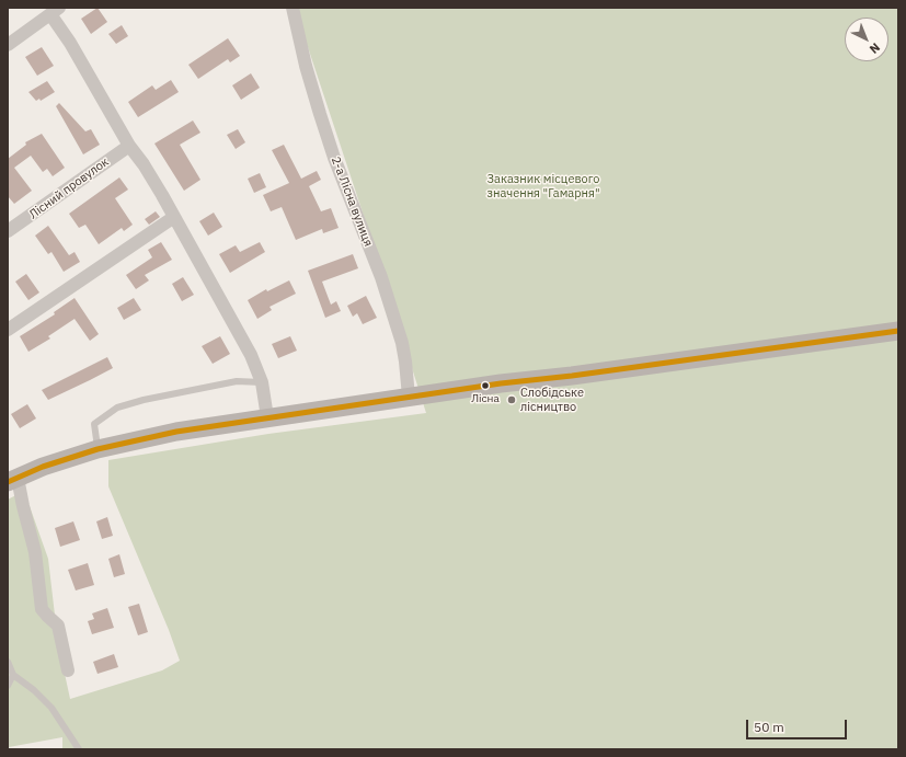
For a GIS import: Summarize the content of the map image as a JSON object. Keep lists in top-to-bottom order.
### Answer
{
  "streets": {
    "street": ["Лісний провулок", "2-а Лісна вулиця"]
  },
  "parks": ["Заказник місцевого значення \"Гамарня\""],
  "places": ["Лісна", "Слобідське лісництво"],
  "scale_bar": "50 m",
  "north": "bottom right"
}
